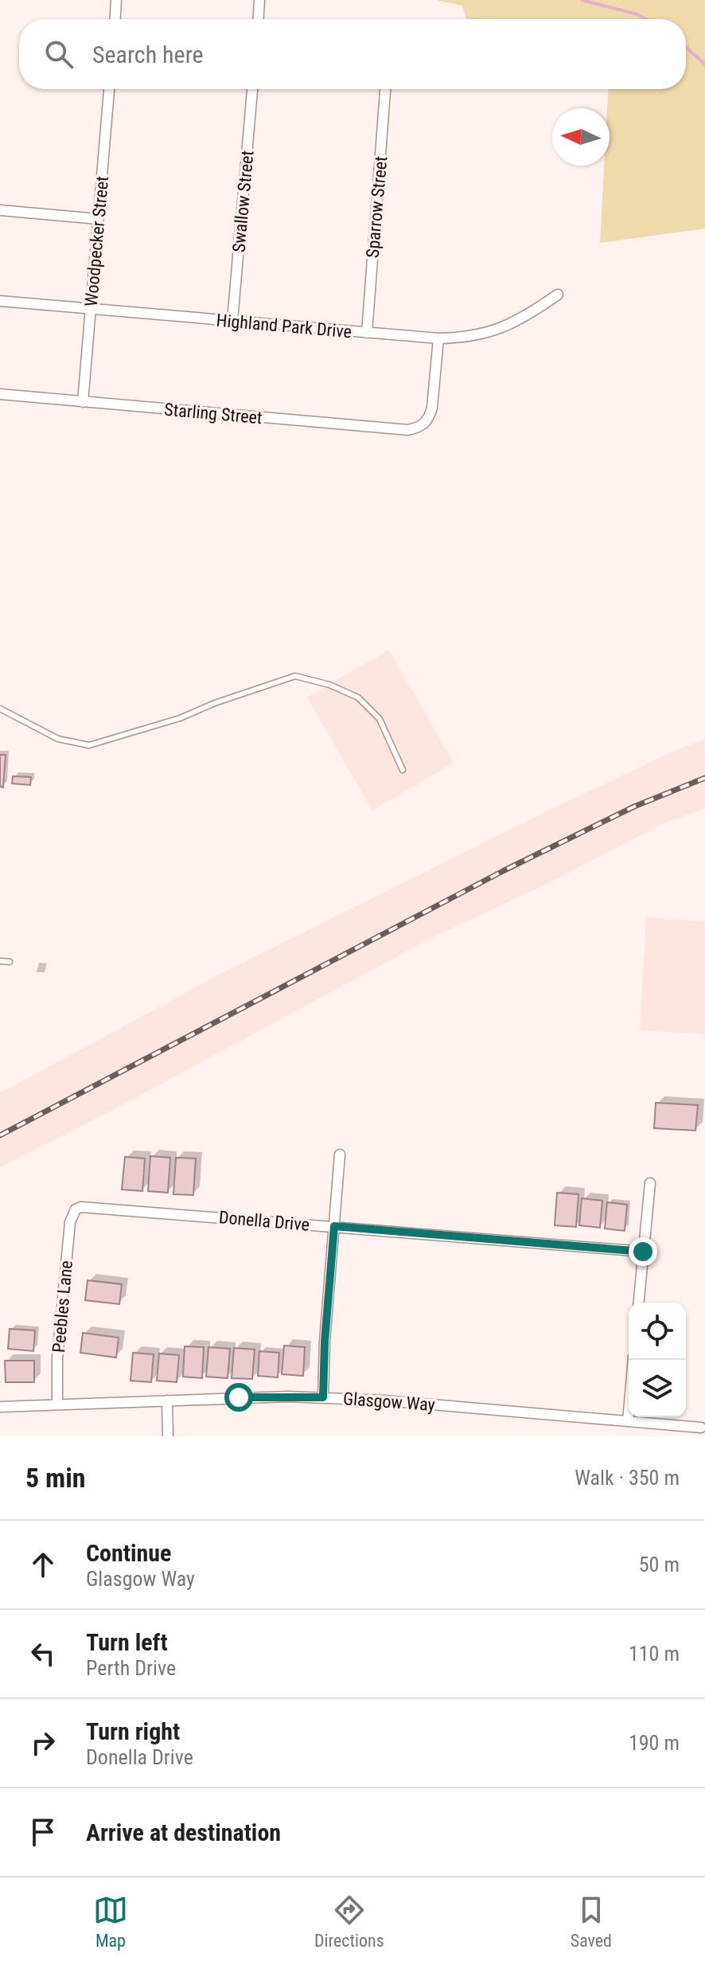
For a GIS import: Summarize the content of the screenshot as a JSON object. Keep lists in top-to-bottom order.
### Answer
{
  "streets": {
    "street": [
      "Swallow Street",
      "Sparrow Street",
      "Woodpecker Street",
      "Highland Park Drive",
      "Starling Street",
      "Donella Drive",
      "Peebles Lane",
      "Glasgow Way"
    ]
  },
  "crossings": [
    ["Swallow Street", "Highland Park Drive"],
    ["Sparrow Street", "Highland Park Drive"],
    ["Woodpecker Street", "Highland Park Drive"],
    ["Woodpecker Street", "Starling Street"],
    ["Highland Park Drive", "Starling Street"],
    ["Donella Drive", "Peebles Lane"],
    ["Peebles Lane", "Glasgow Way"]
  ],
  "north": "left",
  "page": {
    "search": "Search here",
    "heading": ["5 min", "Walk · 350 m"],
    "list": [
      ["Continue", "Glasgow Way", "50 m"],
      ["Turn left", "Perth Drive", "110 m"],
      ["Turn right", "Donella Drive", "190 m"],
      "Arrive at destination"
    ],
    "nav": ["Map", "Directions", "Saved"]
  }
}
